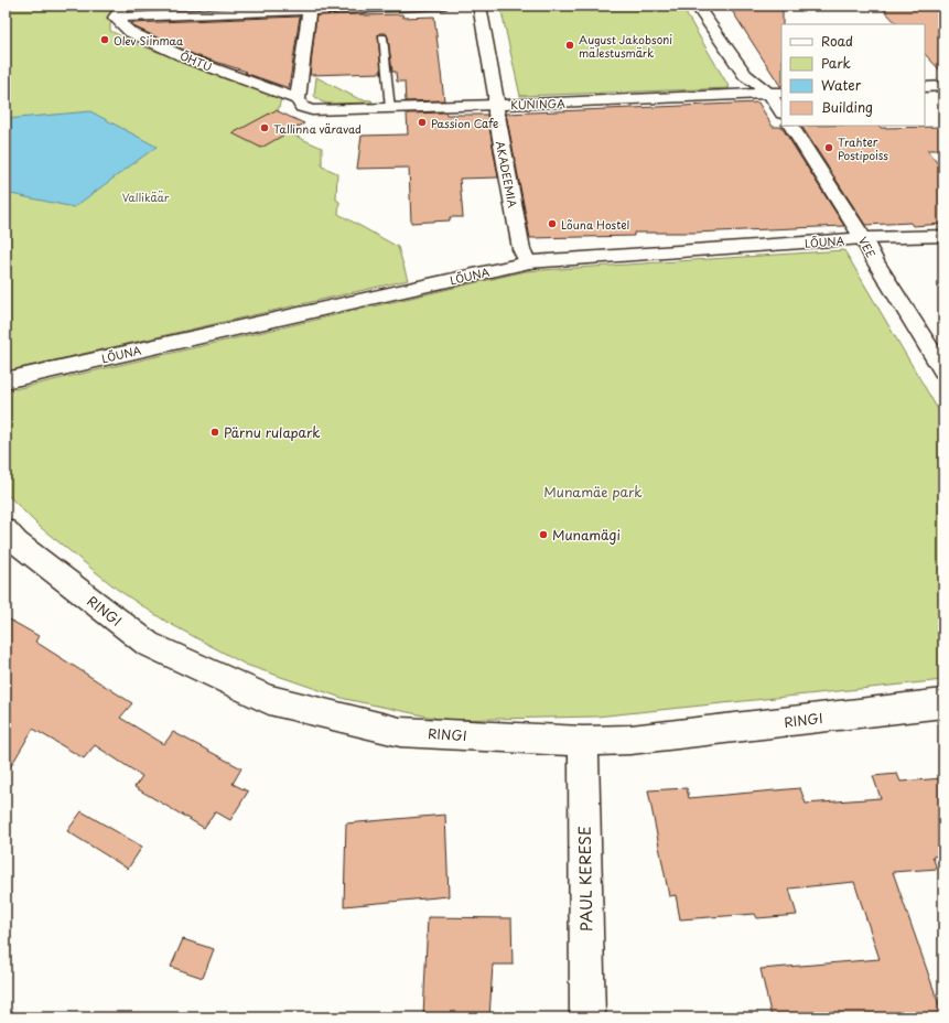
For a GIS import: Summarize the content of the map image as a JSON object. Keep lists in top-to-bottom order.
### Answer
{
  "streets": {
    "street": [
      "ÕHTU",
      "KUNINGA",
      "AKADEEMIA",
      "LÕUNA",
      "VEE",
      "RINGI",
      "PAUL KERESE"
    ]
  },
  "crossings": [
    ["ÕHTU", "KUNINGA"],
    ["KUNINGA", "AKADEEMIA"],
    ["AKADEEMIA", "LÕUNA"],
    ["LÕUNA", "VEE"],
    ["RINGI", "PAUL KERESE"]
  ],
  "parks": ["Vallikäär", "Munamäe park"],
  "places": [
    "Olev Siinmaa",
    "August Jakobsoni mälestusmärk",
    "Passion Cafe",
    "Tallinna väravad",
    "Trahter Postipoiss",
    "Lõuna Hostel",
    "Pärnu rulapark",
    "Munamägi"
  ],
  "legend": [
    "Road",
    "Park",
    "Water",
    "Building"
  ]
}
